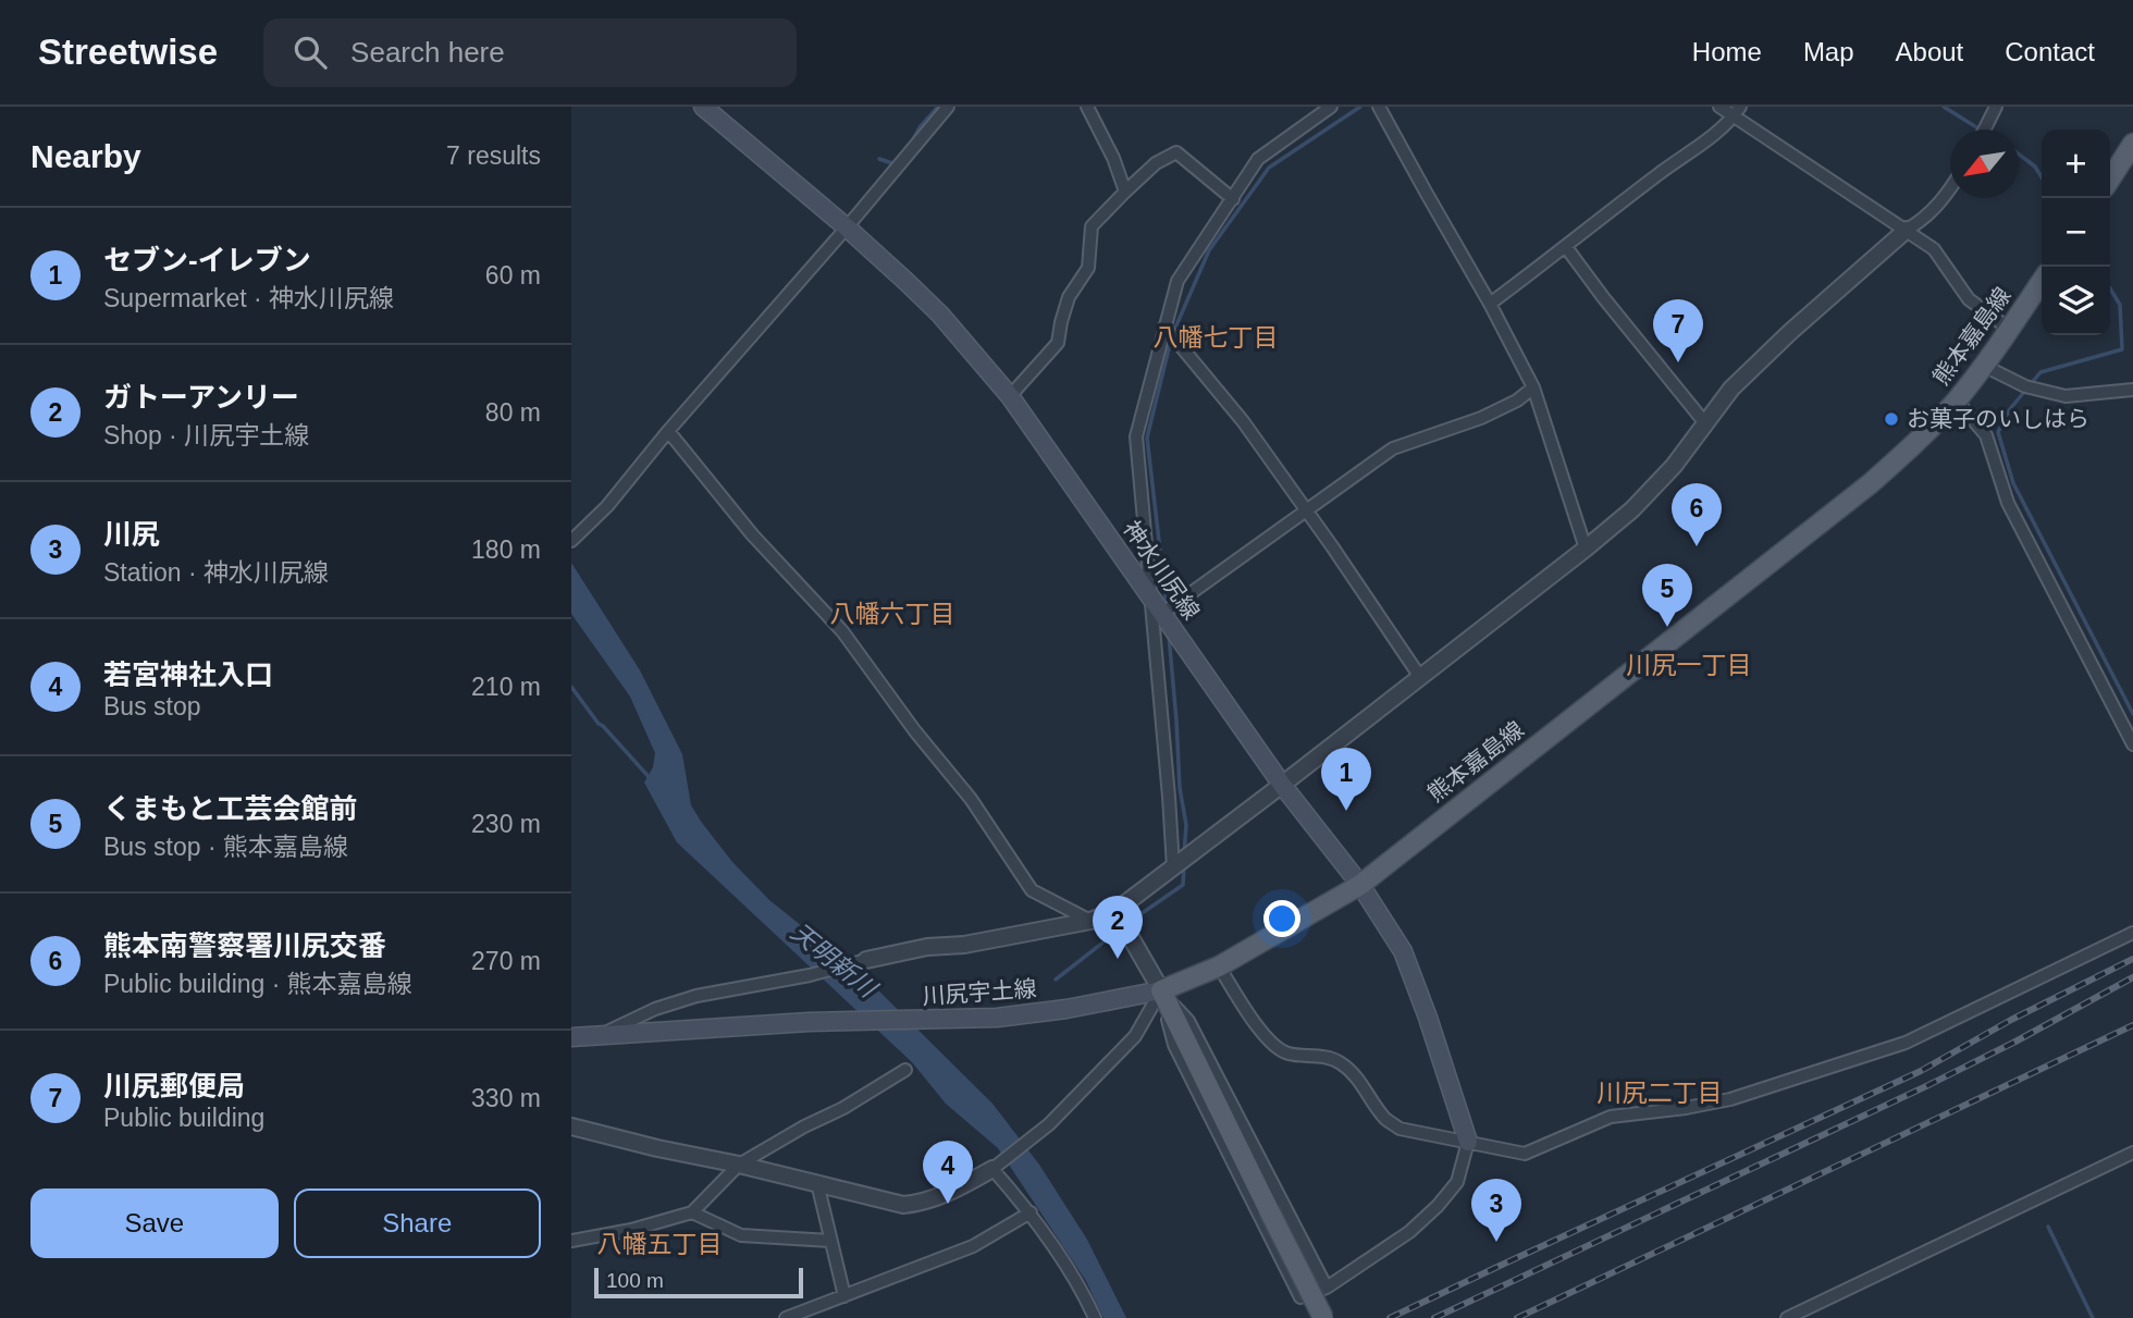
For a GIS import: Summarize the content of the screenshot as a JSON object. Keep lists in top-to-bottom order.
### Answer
{
  "streets": {
    "main road": ["熊本嘉島線", "神水川尻線", "川尻宇土線"]
  },
  "crossings": [
    ["熊本嘉島線", "神水川尻線"],
    ["熊本嘉島線", "川尻宇土線"]
  ],
  "districts": [
    "八幡七丁目",
    "八幡六丁目",
    "川尻一丁目",
    "川尻二丁目",
    "八幡五丁目"
  ],
  "water": ["天明新川"],
  "places": ["お菓子のいしはら"],
  "scale_bar": "100 m",
  "north": "bottom left",
  "page": {
    "header": "Streetwise",
    "search": "Search here",
    "nav": [
      "Home",
      "Map",
      "About",
      "Contact"
    ],
    "heading": ["Nearby", "7 results"],
    "map_buttons": ["+", "−"],
    "list": [
      {
        "mark": "1",
        "name": "セブン-イレブン",
        "note": "Supermarket · 神水川尻線",
        "value": "60 m"
      },
      {
        "mark": "2",
        "name": "ガトーアンリー",
        "note": "Shop · 川尻宇土線",
        "value": "80 m"
      },
      {
        "mark": "3",
        "name": "川尻",
        "note": "Station · 神水川尻線",
        "value": "180 m"
      },
      {
        "mark": "4",
        "name": "若宮神社入口",
        "note": "Bus stop",
        "value": "210 m"
      },
      {
        "mark": "5",
        "name": "くまもと工芸会館前",
        "note": "Bus stop · 熊本嘉島線",
        "value": "230 m"
      },
      {
        "mark": "6",
        "name": "熊本南警察署川尻交番",
        "note": "Public building · 熊本嘉島線",
        "value": "270 m"
      },
      {
        "mark": "7",
        "name": "川尻郵便局",
        "note": "Public building",
        "value": "330 m"
      }
    ],
    "pins": [
      "7",
      "6",
      "5",
      "1",
      "2",
      "4",
      "3"
    ],
    "buttons": ["Save", "Share"],
    "scale": "100 m"
  }
}
